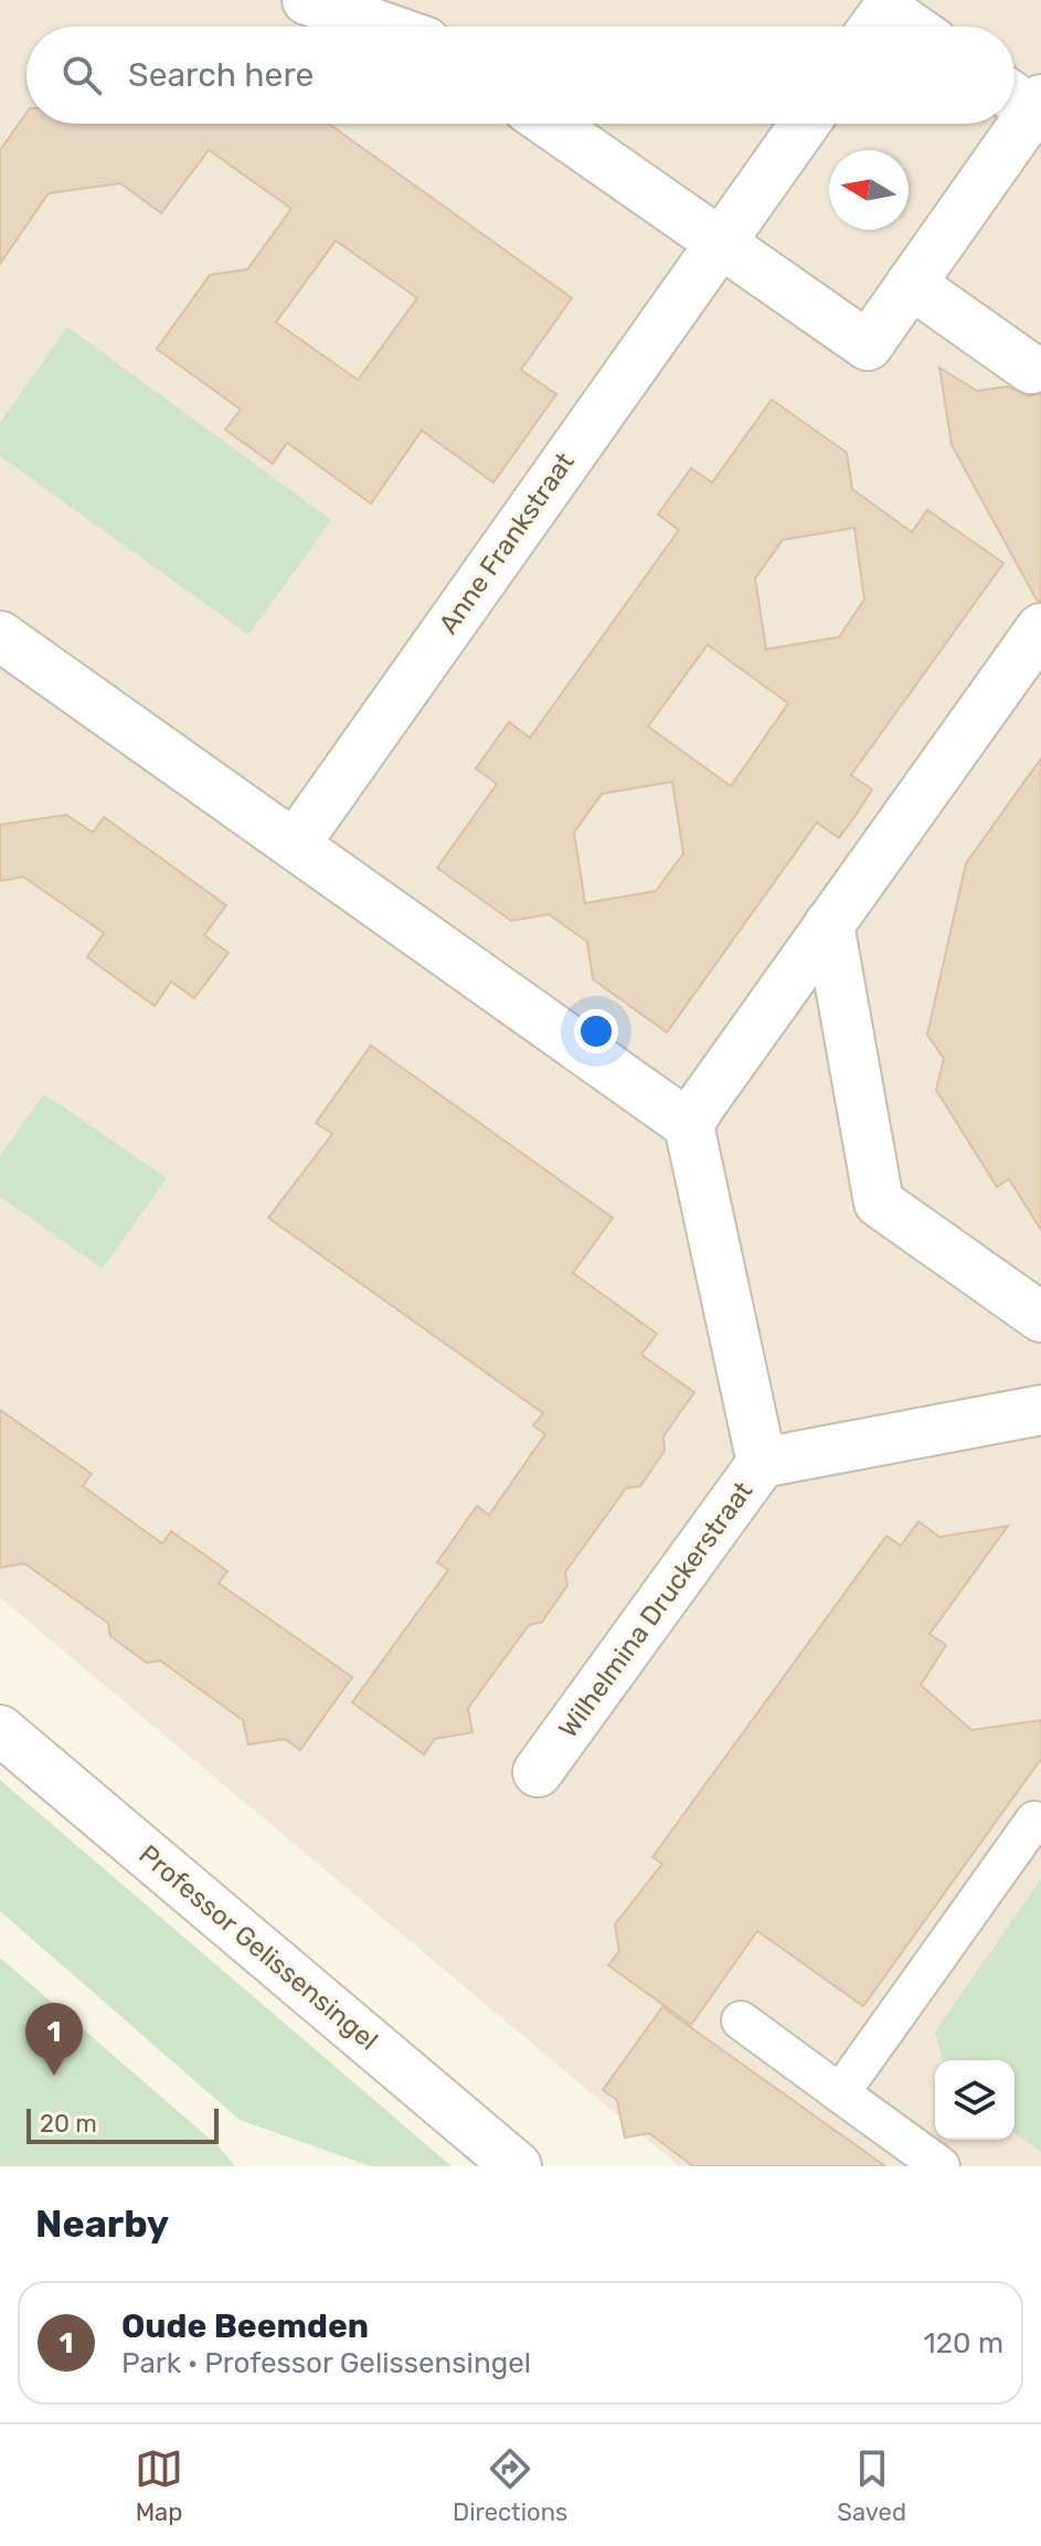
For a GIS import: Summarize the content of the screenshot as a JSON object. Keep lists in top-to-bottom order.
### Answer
{
  "streets": {
    "street": ["Anne Frankstraat", "Wilhelmina Druckerstraat", "Professor Gelissensingel"]
  },
  "scale_bar": "20 m",
  "north": "left",
  "page": {
    "search": "Search here",
    "pins": "1",
    "scale": "20 m",
    "heading": "Nearby",
    "list": [
      {
        "mark": "1",
        "name": "Oude Beemden",
        "note": "Park · Professor Gelissensingel",
        "value": "120 m"
      }
    ],
    "nav": ["Map", "Directions", "Saved"]
  }
}
